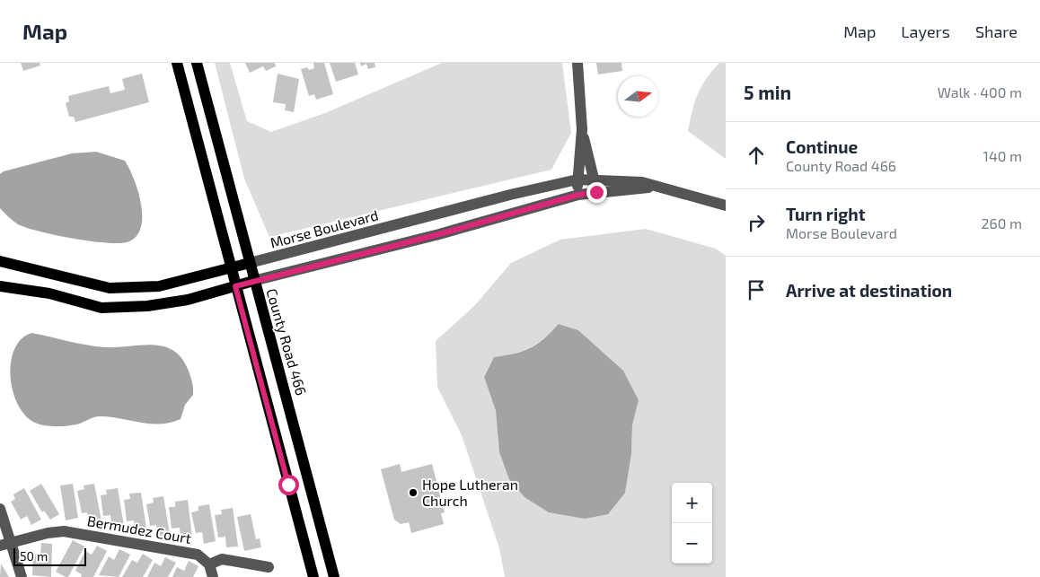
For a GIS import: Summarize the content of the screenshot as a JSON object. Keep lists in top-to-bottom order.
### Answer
{
  "streets": {
    "main road": ["Morse Boulevard", "County Road 466"],
    "street": ["Bermudez Court"]
  },
  "crossings": [
    ["Morse Boulevard", "County Road 466"]
  ],
  "places": ["Hope Lutheran Church"],
  "scale_bar": "50 m",
  "north": "right",
  "page": {
    "header": "Map",
    "nav": ["Map", "Layers", "Share"],
    "heading": ["5 min", "Walk · 400 m"],
    "list": [
      ["Continue", "County Road 466", "140 m"],
      ["Turn right", "Morse Boulevard", "260 m"],
      "Arrive at destination"
    ],
    "map_buttons": ["+", "−"],
    "scale": "50 m"
  }
}
